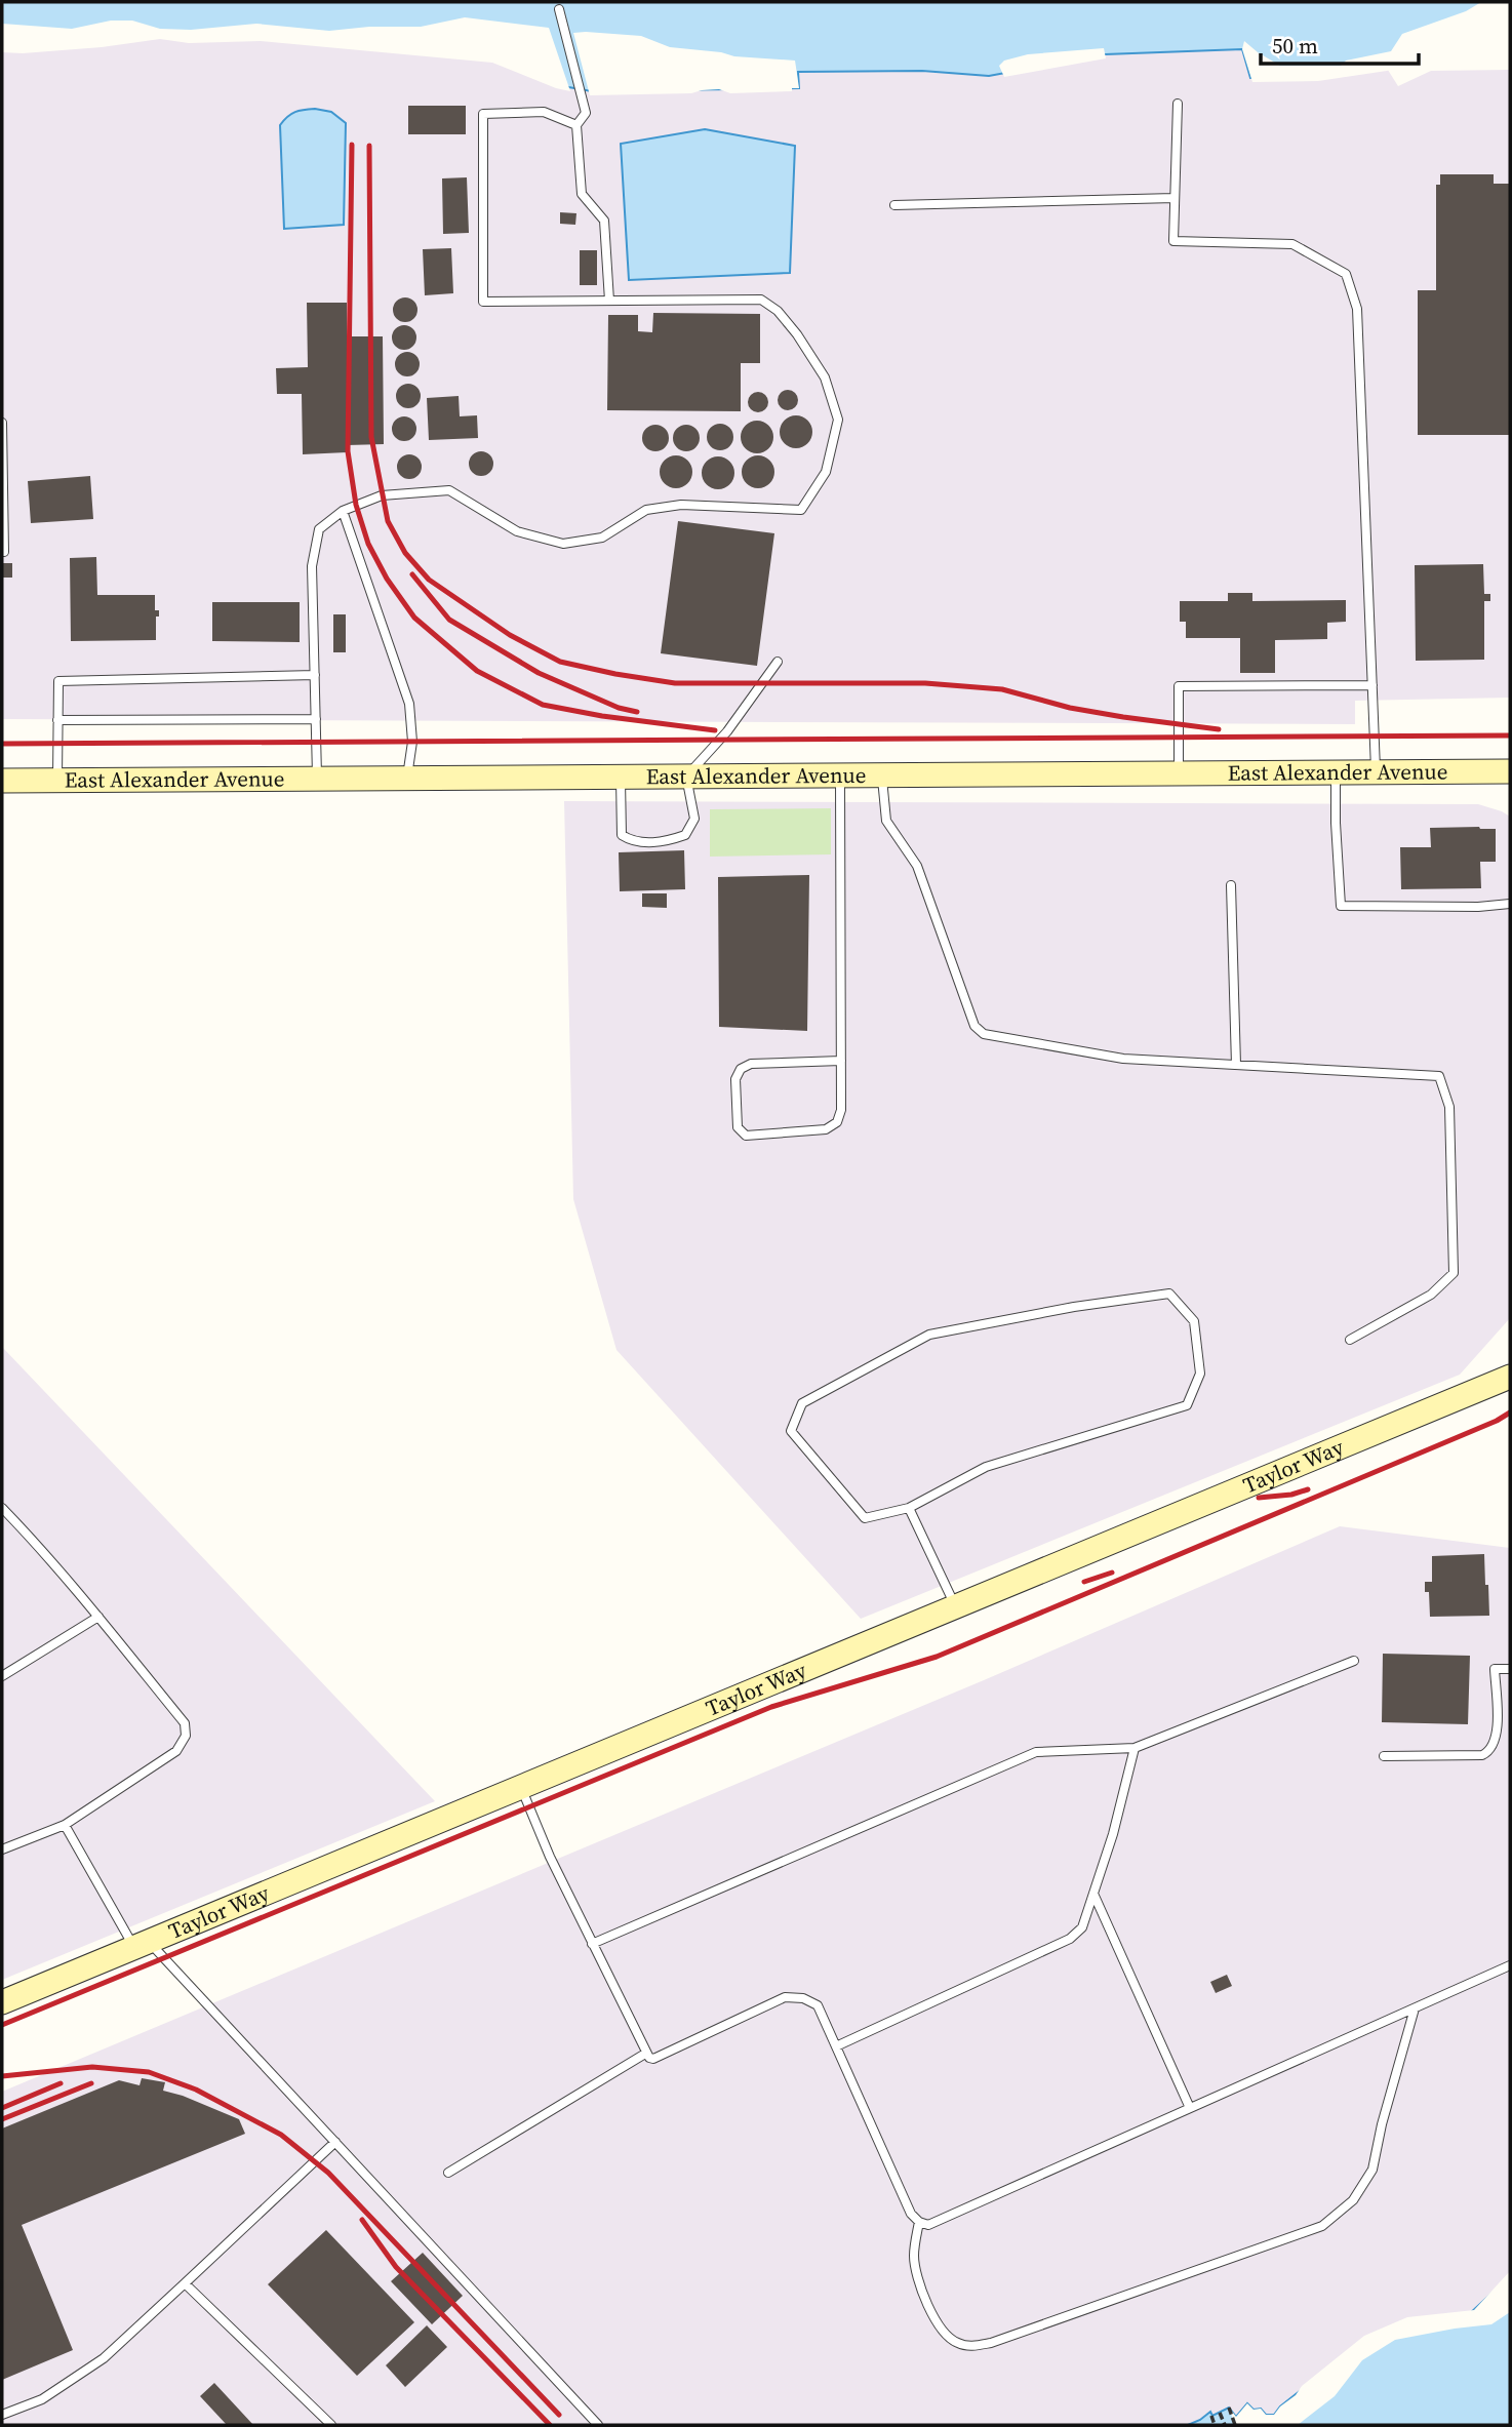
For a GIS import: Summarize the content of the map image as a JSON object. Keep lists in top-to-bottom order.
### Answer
{
  "streets": {
    "street": ["East Alexander Avenue", "Taylor Way"]
  },
  "scale_bar": "50 m"
}
